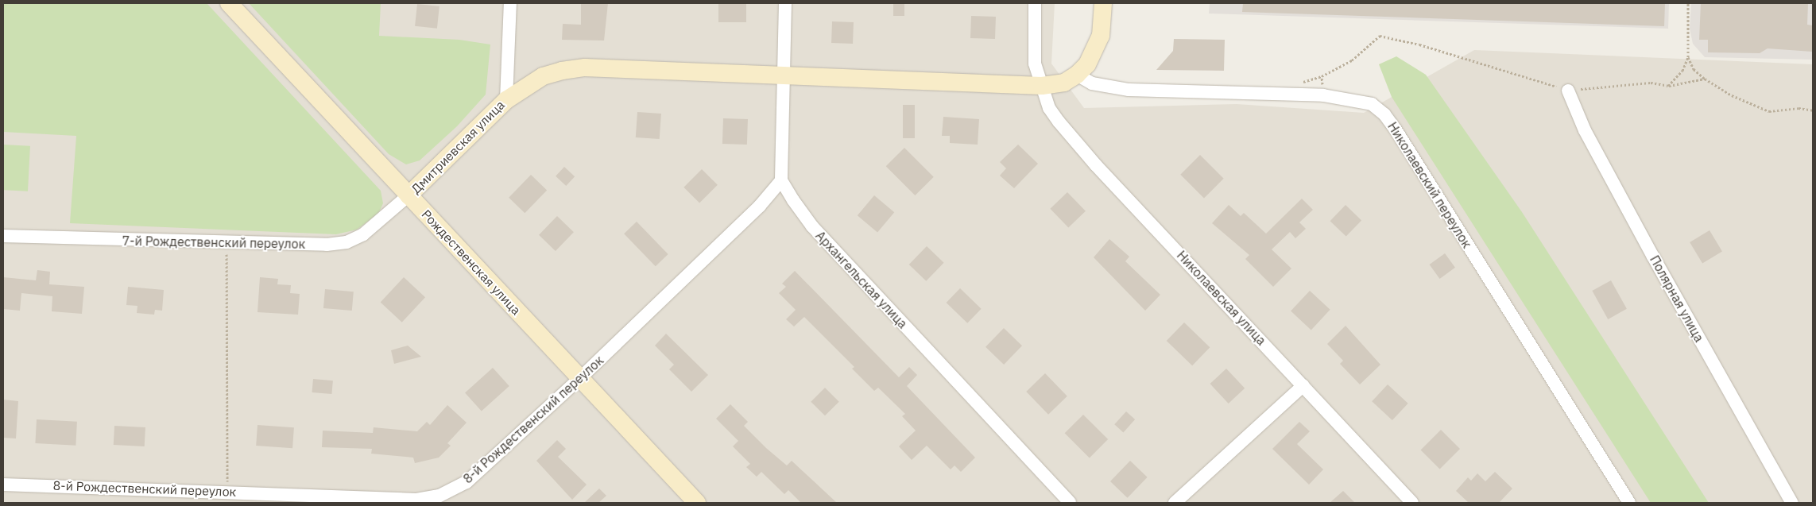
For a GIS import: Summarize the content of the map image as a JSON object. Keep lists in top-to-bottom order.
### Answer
{
  "streets": {
    "main road": ["Дмитриевская улица", "Рождественская улица"],
    "street": [
      "Николаевский переулок",
      "7-й Рождественский переулок",
      "Архангельская улица",
      "Николаевская улица",
      "Полярная улица",
      "8-й Рождественский переулок"
    ]
  },
  "crossings": [
    ["Дмитриевская улица", "7-й Рождественский переулок"],
    ["Дмитриевская улица", "Рождественская улица"],
    ["7-й Рождественский переулок", "Рождественская улица"],
    ["Рождественская улица", "8-й Рождественский переулок"],
    ["Архангельская улица", "8-й Рождественский переулок"]
  ]
}
